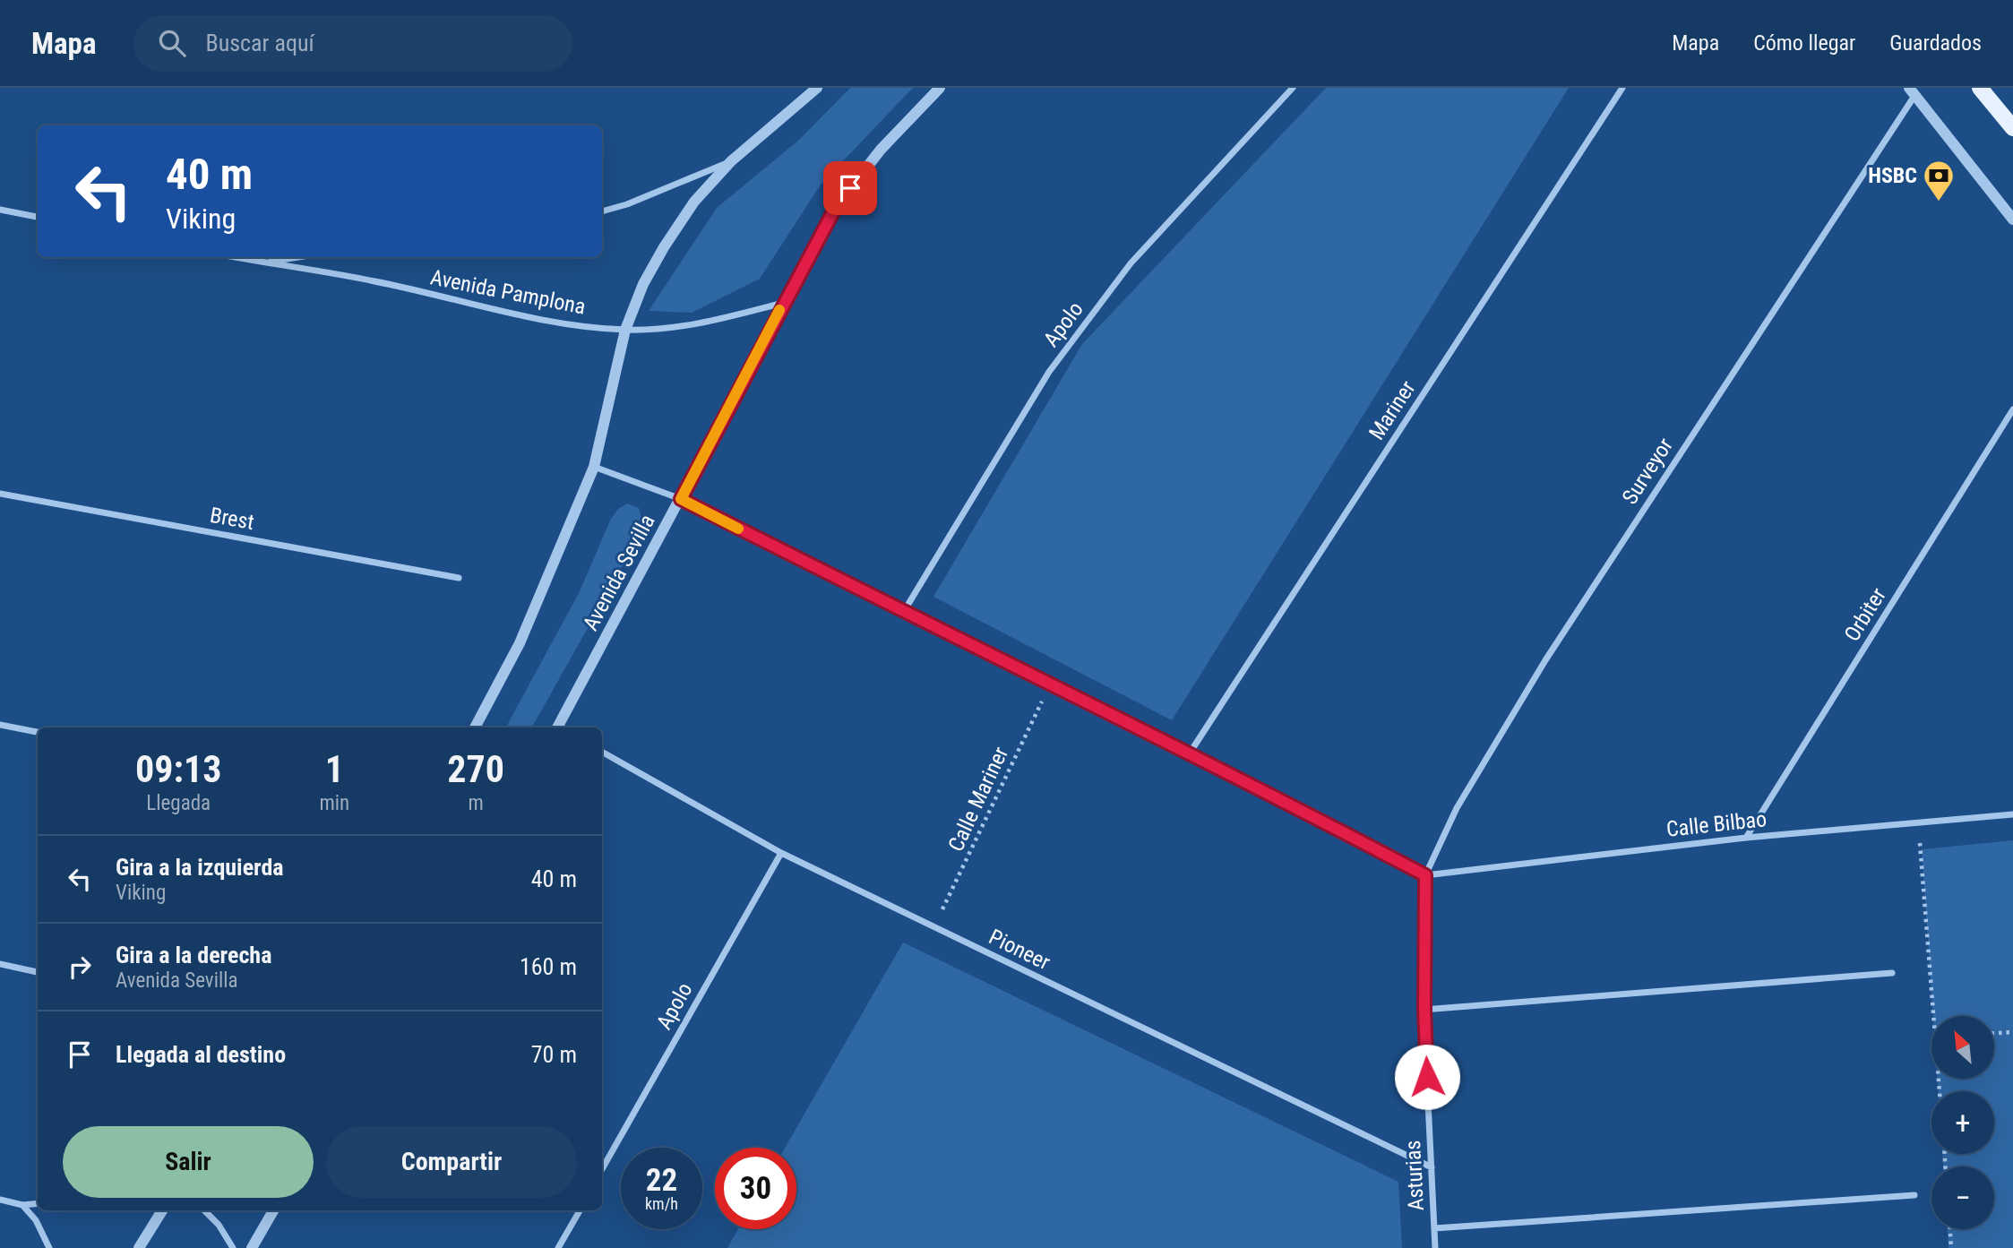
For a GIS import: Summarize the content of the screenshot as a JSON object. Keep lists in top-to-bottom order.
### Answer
{
  "streets": {
    "street": [
      "Avenida Pamplona",
      "Apolo",
      "Mariner",
      "Surveyor",
      "Brest",
      "Avenida Sevilla",
      "Orbiter",
      "Calle Bilbao",
      "Pioneer",
      "Asturias"
    ],
    "path": ["Calle Mariner"]
  },
  "crossings": [
    ["Avenida Pamplona", "Avenida Sevilla"],
    ["Apolo", "Pioneer"],
    ["Surveyor", "Calle Bilbao"],
    ["Surveyor", "Asturias"],
    ["Orbiter", "Calle Bilbao"],
    ["Calle Mariner", "Pioneer"],
    ["Calle Bilbao", "Asturias"],
    ["Pioneer", "Asturias"]
  ],
  "places": {
    "bank": ["HSBC"]
  },
  "north": "top left",
  "page": {
    "header": "Mapa",
    "search": "Buscar aquí",
    "nav": ["Mapa", "Cómo llegar", "Guardados"],
    "turn": ["40 m", "Viking"],
    "eta": [
      "09:13",
      "Llegada",
      "1",
      "min",
      "270",
      "m"
    ],
    "list": [
      {
        "name": "Gira a la izquierda",
        "note": "Viking",
        "value": "40 m"
      },
      {
        "name": "Gira a la derecha",
        "note": "Avenida Sevilla",
        "value": "160 m"
      },
      {
        "name": "Llegada al destino",
        "value": "70 m"
      }
    ],
    "map_buttons": ["+", "−"],
    "buttons": ["Salir", "Compartir"],
    "speed": "22 km/h",
    "limit": "30"
  }
}
